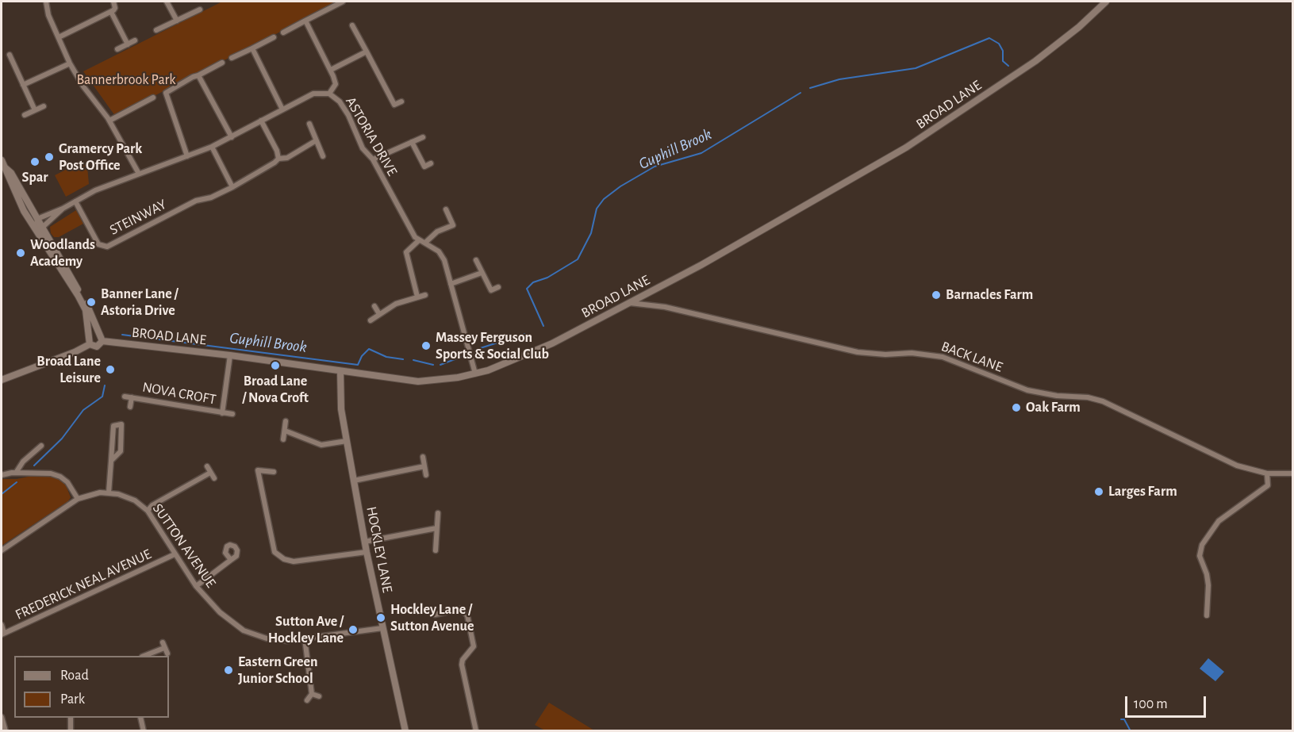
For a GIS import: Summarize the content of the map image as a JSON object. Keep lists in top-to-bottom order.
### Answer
{
  "streets": {
    "street": [
      "BROAD LANE",
      "ASTORIA DRIVE",
      "STEINWAY",
      "BACK LANE",
      "NOVA CROFT",
      "SUTTON AVENUE",
      "HOCKLEY LANE",
      "FREDERICK NEAL AVENUE"
    ]
  },
  "crossings": [
    ["BROAD LANE", "BACK LANE"],
    ["BROAD LANE", "NOVA CROFT"],
    ["BROAD LANE", "HOCKLEY LANE"],
    ["ASTORIA DRIVE", "STEINWAY"],
    ["SUTTON AVENUE", "HOCKLEY LANE"],
    ["SUTTON AVENUE", "FREDERICK NEAL AVENUE"]
  ],
  "water": ["Guphill Brook"],
  "parks": ["Bannerbrook Park"],
  "places": [
    "Gramercy Park Post Office",
    "Spar",
    "Woodlands Academy",
    "Barnacles Farm",
    "Banner Lane / Astoria Drive",
    "Massey Ferguson Sports & Social Club",
    "Broad Lane / Nova Croft",
    "Broad Lane Leisure",
    "Oak Farm",
    "Larges Farm",
    "Hockley Lane / Sutton Avenue",
    "Sutton Ave / Hockley Lane",
    "Eastern Green Junior School"
  ],
  "legend": ["Road", "Park"],
  "scale_bar": "100 m"
}
